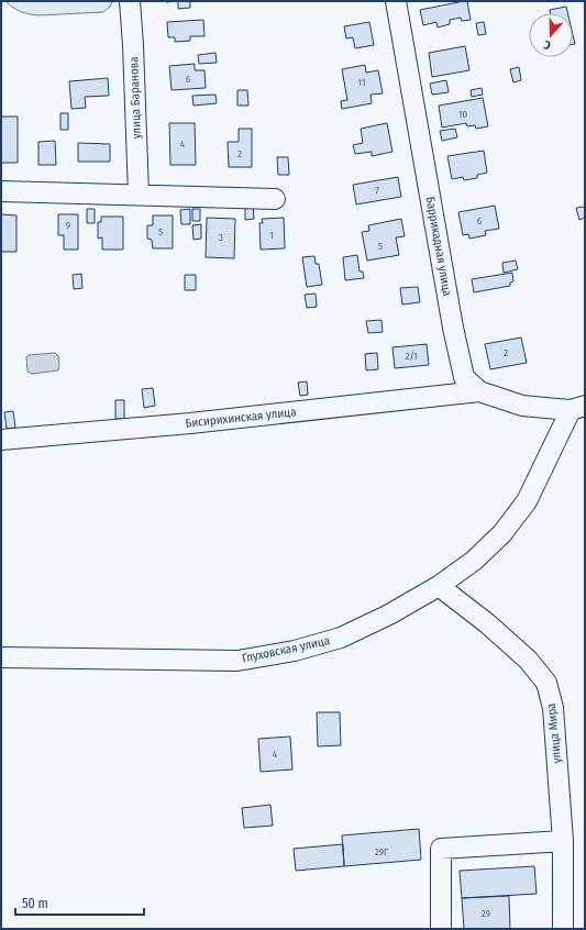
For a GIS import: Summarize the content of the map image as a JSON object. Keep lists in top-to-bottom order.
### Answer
{
  "streets": {
    "street": [
      "улица Баранова",
      "Баррикадная улица",
      "Бисирихинская улица",
      "Глуховская улица",
      "улица Мира"
    ]
  },
  "crossings": [
    ["Баррикадная улица", "Бисирихинская улица"],
    ["Баррикадная улица", "Глуховская улица"],
    ["Глуховская улица", "улица Мира"]
  ],
  "house_numbers": [
    "6",
    "11",
    "10",
    "4",
    "2",
    "7",
    "6",
    "9",
    "5",
    "1",
    "3",
    "5",
    "2",
    "2/1",
    "4",
    "29Г",
    "29"
  ],
  "scale_bar": "50 m",
  "north": "bottom"
}
